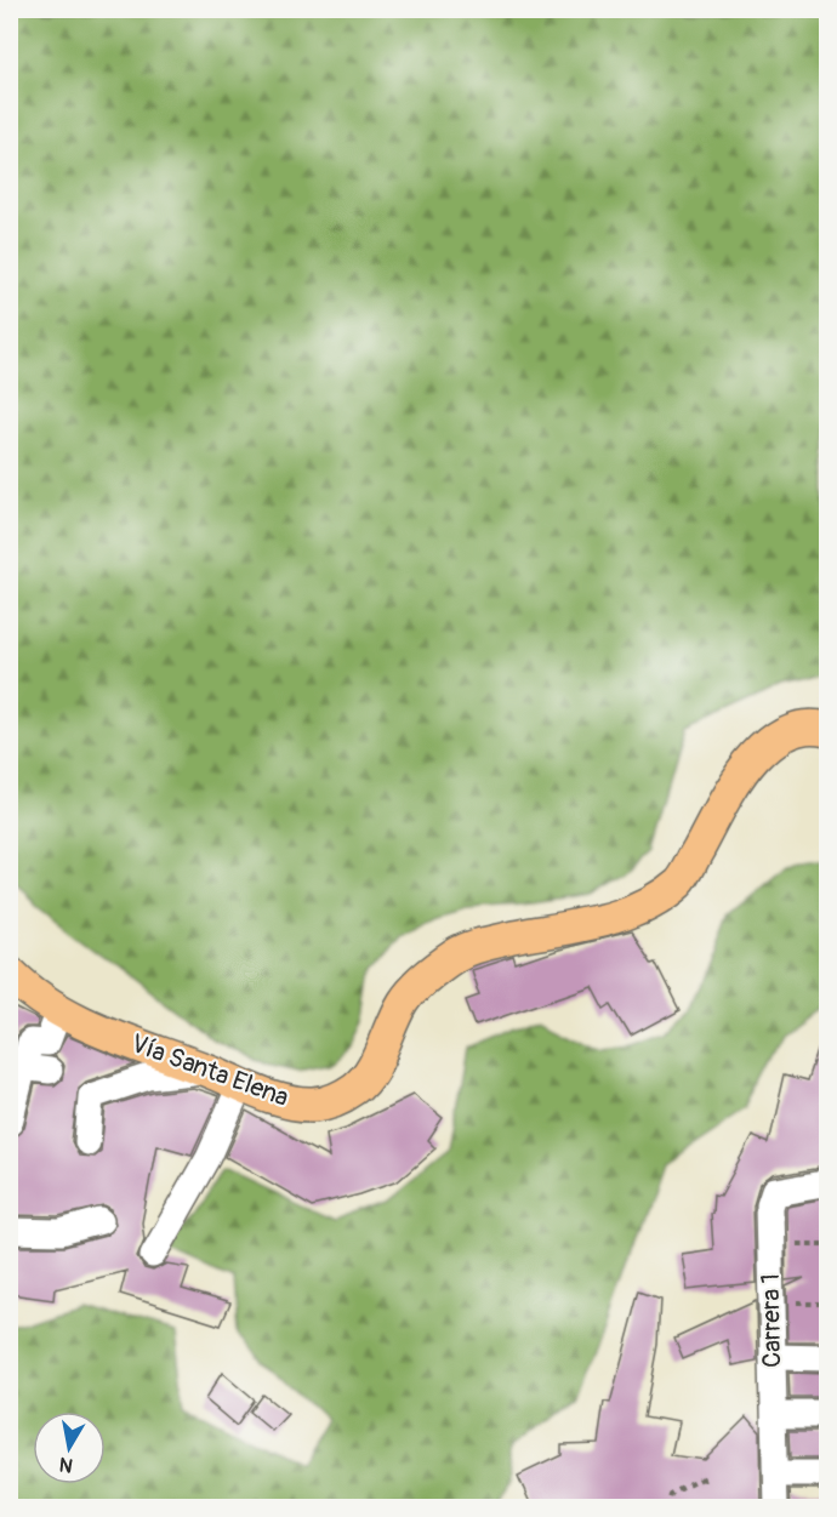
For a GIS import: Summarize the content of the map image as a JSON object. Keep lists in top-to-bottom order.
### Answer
{
  "streets": {
    "main road": ["Vía Santa Elena"],
    "street": ["Carrera 1"]
  },
  "north": "bottom"
}
